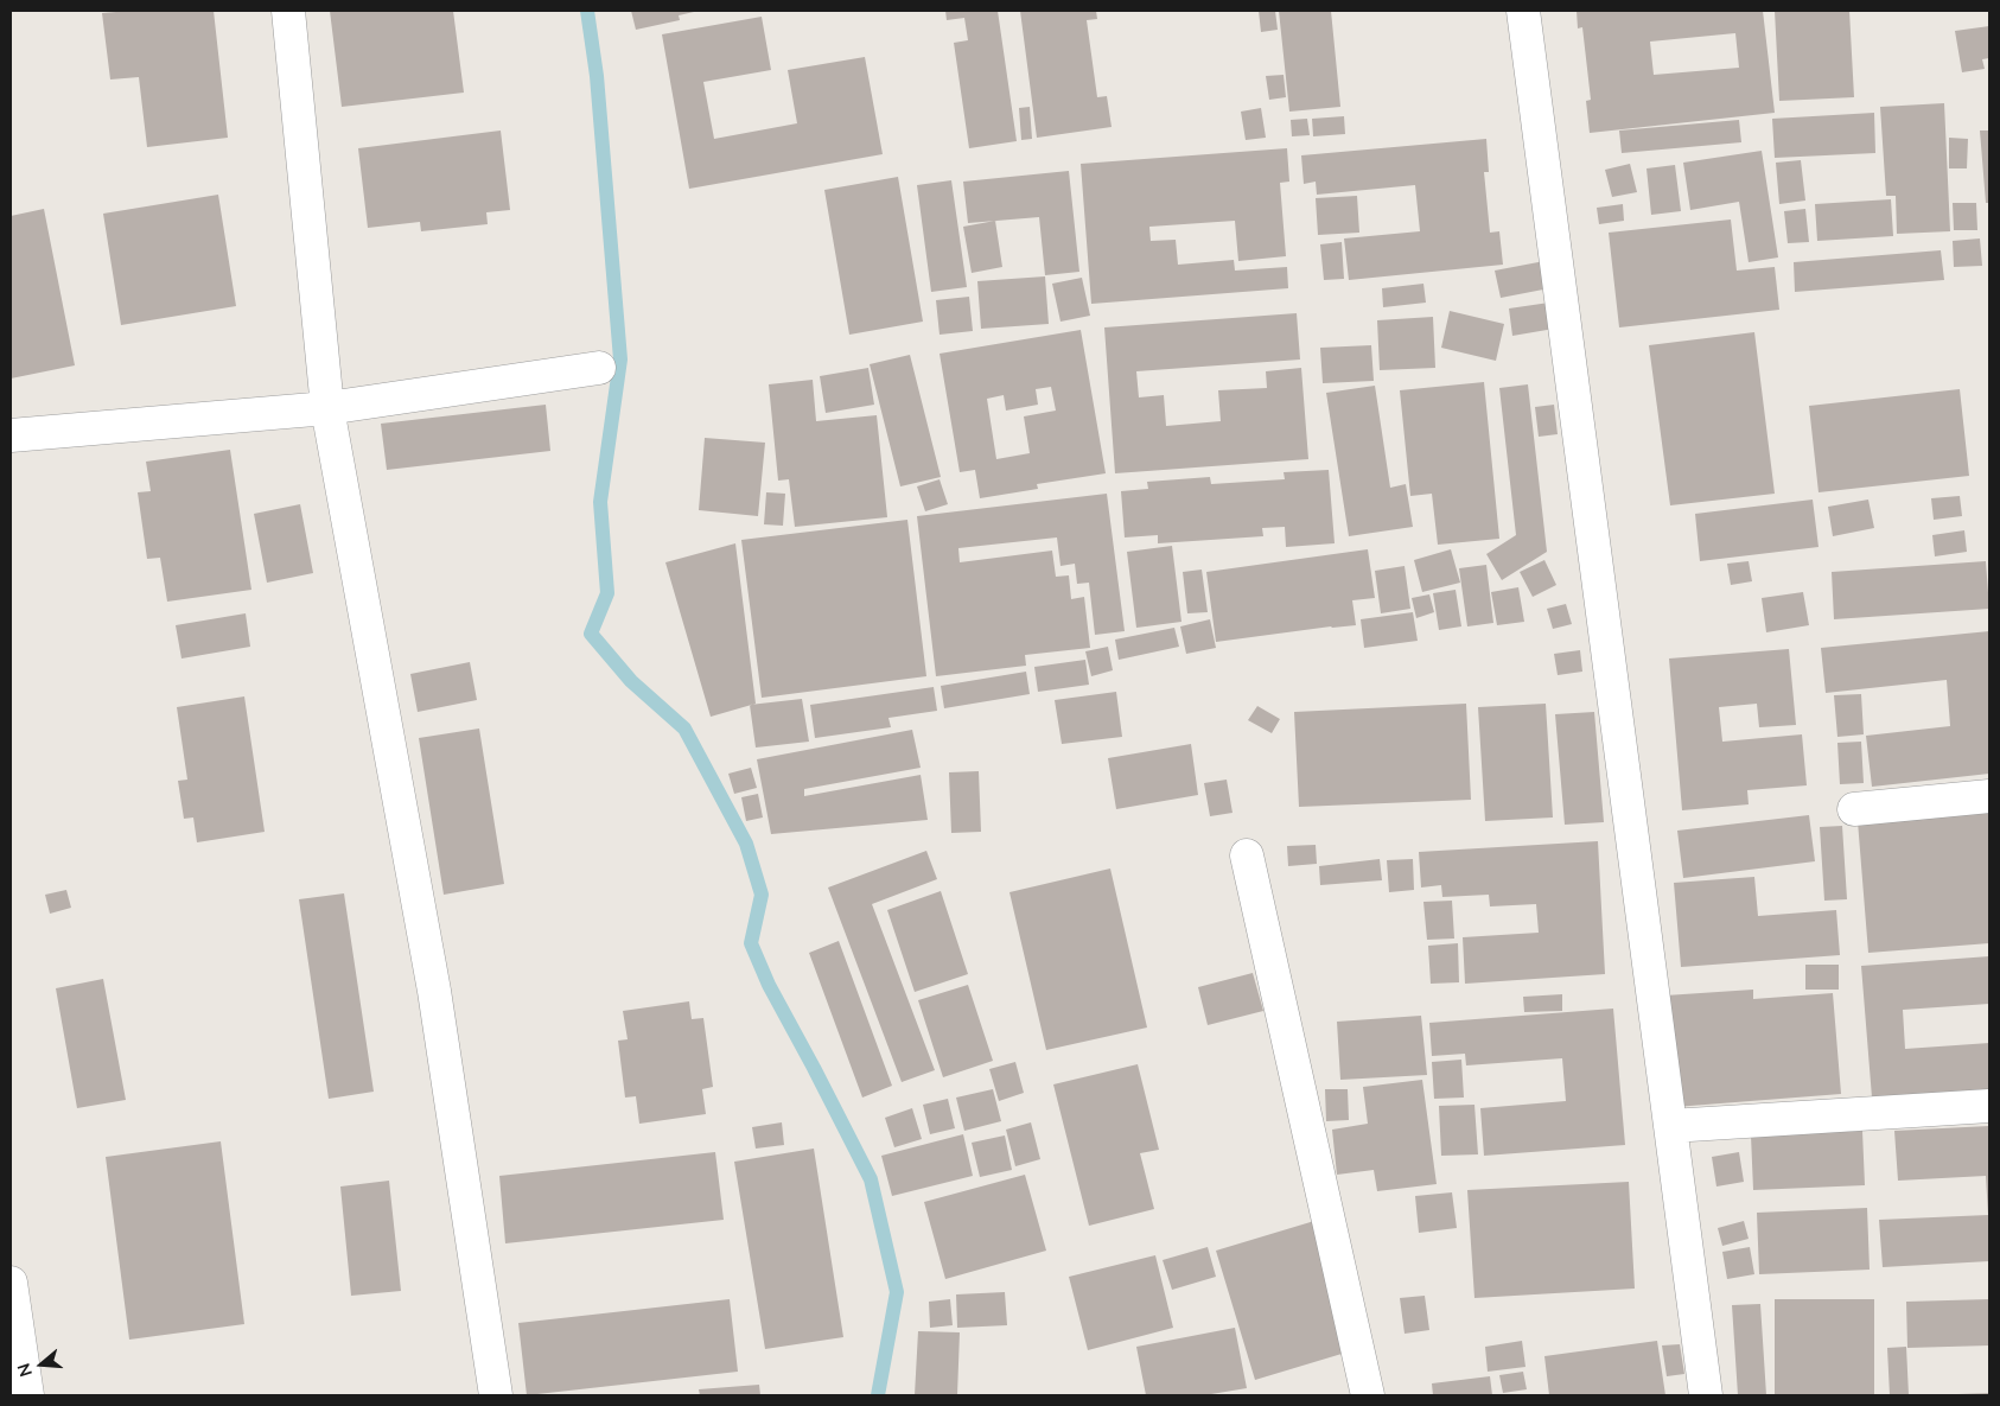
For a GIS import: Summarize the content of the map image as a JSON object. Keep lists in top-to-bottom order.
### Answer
{
  "north": "left"
}
